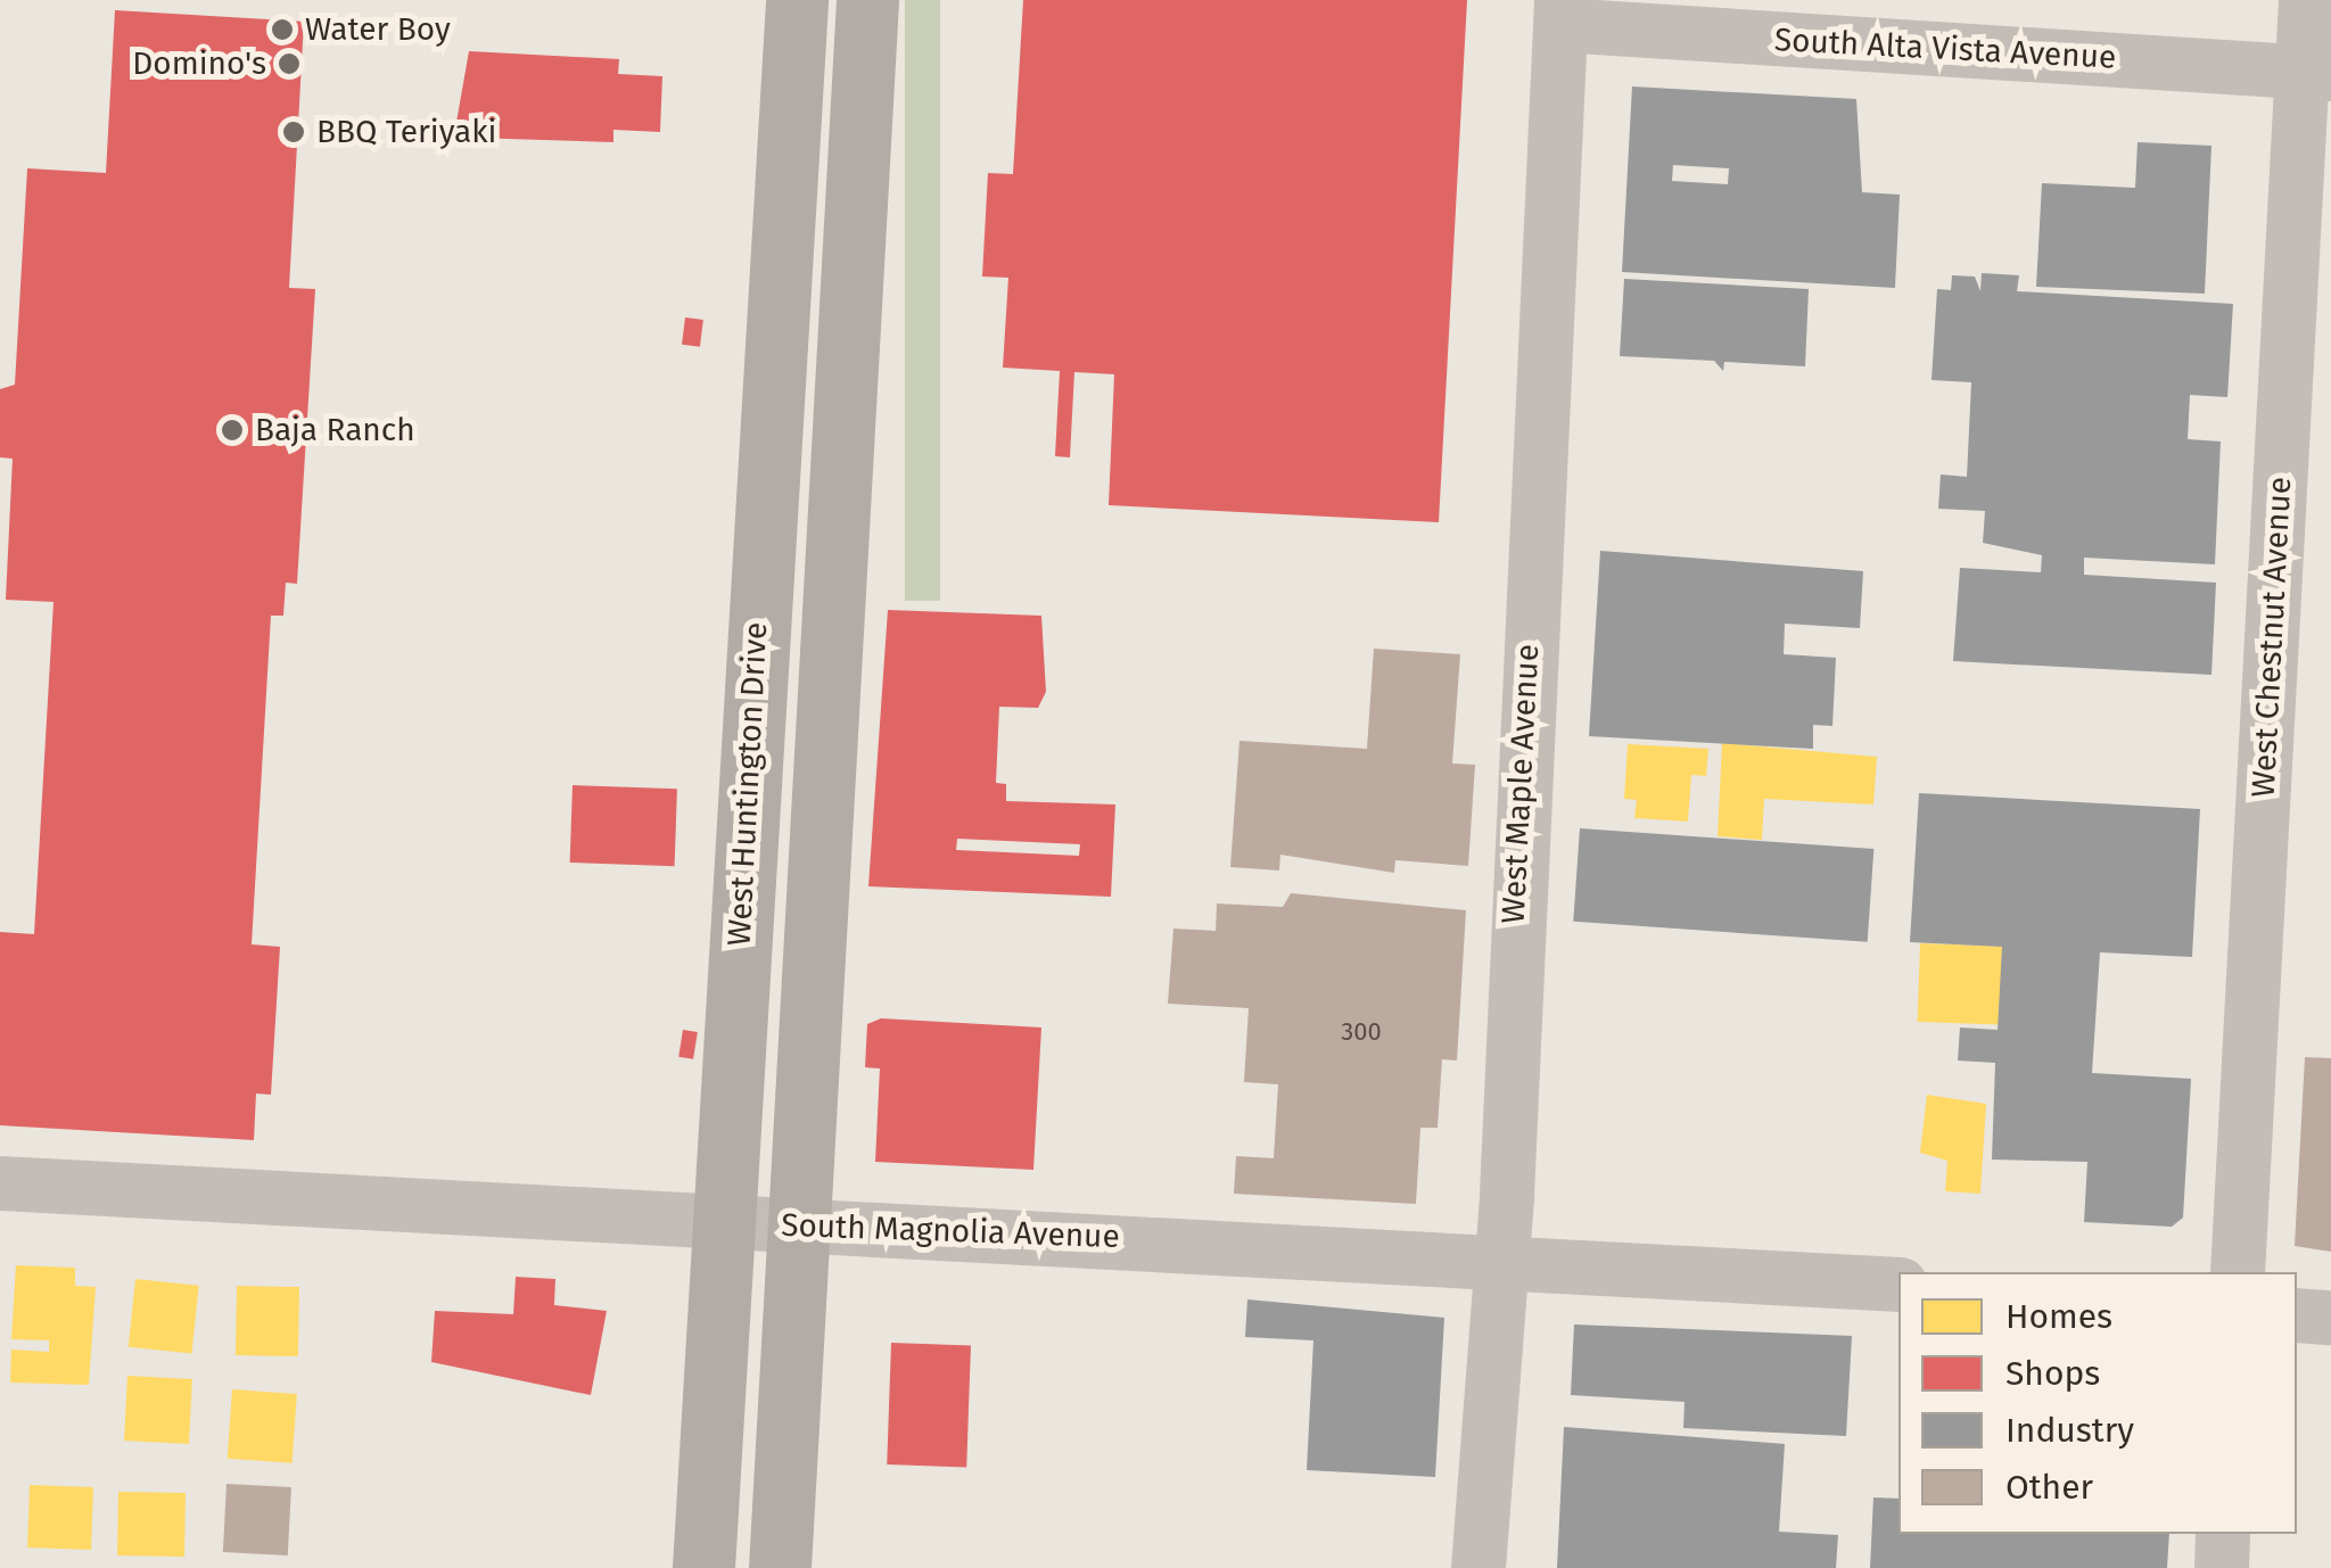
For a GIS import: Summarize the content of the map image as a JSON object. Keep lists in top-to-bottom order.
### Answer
{
  "streets": {
    "main road": ["West Huntington Drive"],
    "street": [
      "South Alta Vista Avenue",
      "West Chestnut Avenue",
      "West Maple Avenue",
      "South Magnolia Avenue"
    ]
  },
  "crossings": [
    ["South Alta Vista Avenue", "West Chestnut Avenue"],
    ["South Alta Vista Avenue", "West Maple Avenue"],
    ["West Huntington Drive", "South Magnolia Avenue"],
    ["West Maple Avenue", "South Magnolia Avenue"]
  ],
  "places": [
    "Water Boy",
    "Domino's",
    "BBQ Teriyaki",
    "Baja Ranch"
  ],
  "house_numbers": ["300"],
  "legend": [
    "Homes",
    "Shops",
    "Industry",
    "Other"
  ]
}
